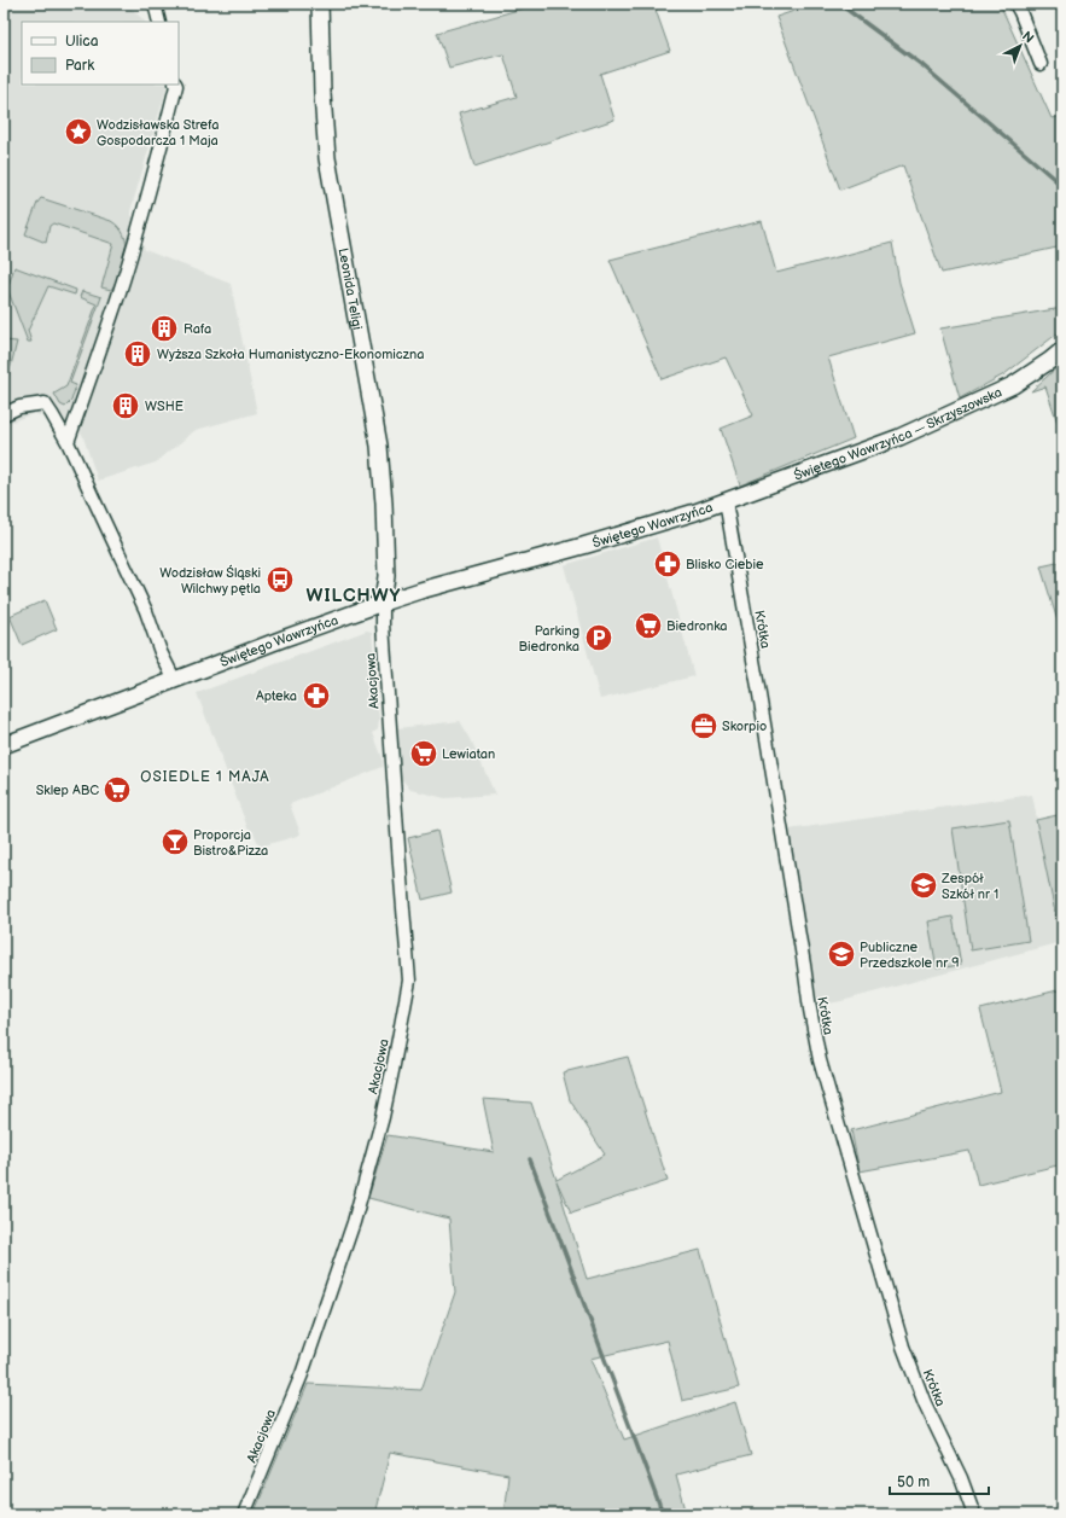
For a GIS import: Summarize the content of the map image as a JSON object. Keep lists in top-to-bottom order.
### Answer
{
  "streets": {
    "street": [
      "Leonida Teligi",
      "Świętego Wawrzyńca — Skrzyszowska",
      "Świętego Wawrzyńca",
      "Krótka",
      "Akacjowa"
    ]
  },
  "crossings": [
    ["Leonida Teligi", "Świętego Wawrzyńca"],
    ["Leonida Teligi", "Akacjowa"],
    ["Świętego Wawrzyńca — Skrzyszowska", "Świętego Wawrzyńca"],
    ["Świętego Wawrzyńca — Skrzyszowska", "Krótka"],
    ["Świętego Wawrzyńca", "Krótka"],
    ["Świętego Wawrzyńca", "Akacjowa"]
  ],
  "districts": ["WILCHWY", "OSIEDLE 1 MAJA"],
  "places": {
    "place": ["Wodzisławska Strefa Gospodarcza 1 Maja"],
    "building": ["Rafa", "Wyższa Szkoła Humanistyczno-Ekonomiczna", "WSHE"],
    "pharmacy": ["Blisko Ciebie", "Apteka"],
    "bus stop": ["Wodzisław Śląski Wilchwy pętla"],
    "supermarket": ["Biedronka", "Lewiatan", "Sklep ABC"],
    "parking": ["Parking Biedronka"],
    "office": ["Skorpio"],
    "bar": ["Proporcja Bistro&Pizza"],
    "school or university": ["Zespół Szkół nr 1", "Publiczne Przedszkole nr 9"]
  },
  "legend": ["Ulica", "Park"],
  "scale_bar": "50 m",
  "north": "top right"
}
